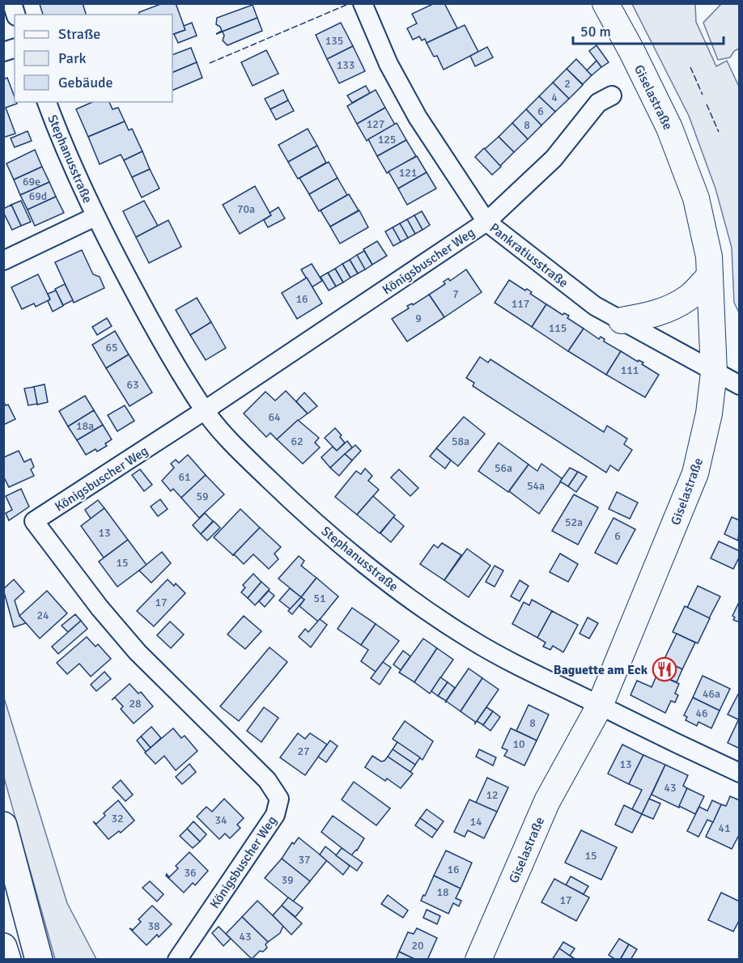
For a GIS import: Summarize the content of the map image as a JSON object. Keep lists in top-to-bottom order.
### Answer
{
  "streets": {
    "main road": ["Giselastraße"],
    "street": ["Stephanusstraße", "Pankratiusstraße", "Königsbuscher Weg"]
  },
  "crossings": [
    ["Giselastraße", "Stephanusstraße"],
    ["Giselastraße", "Pankratiusstraße"],
    ["Stephanusstraße", "Königsbuscher Weg"],
    ["Pankratiusstraße", "Königsbuscher Weg"]
  ],
  "places": {
    "restaurant": ["Baguette am Eck"]
  },
  "house_numbers": [
    "135",
    "133",
    "2",
    "4",
    "6",
    "127",
    "8",
    "125",
    "121",
    "69e",
    "69d",
    "70a",
    "7",
    "16",
    "117",
    "9",
    "115",
    "65",
    "111",
    "63",
    "64",
    "18a",
    "62",
    "58a",
    "56a",
    "61",
    "54a",
    "59",
    "52a",
    "13",
    "6",
    "15",
    "51",
    "17",
    "24",
    "46a",
    "28",
    "46",
    "8",
    "10",
    "27",
    "13",
    "43",
    "12",
    "32",
    "34",
    "14",
    "41",
    "15",
    "37",
    "16",
    "36",
    "39",
    "18",
    "17",
    "38",
    "43",
    "20"
  ],
  "legend": ["Straße", "Park", "Gebäude"],
  "scale_bar": "50 m"
}
